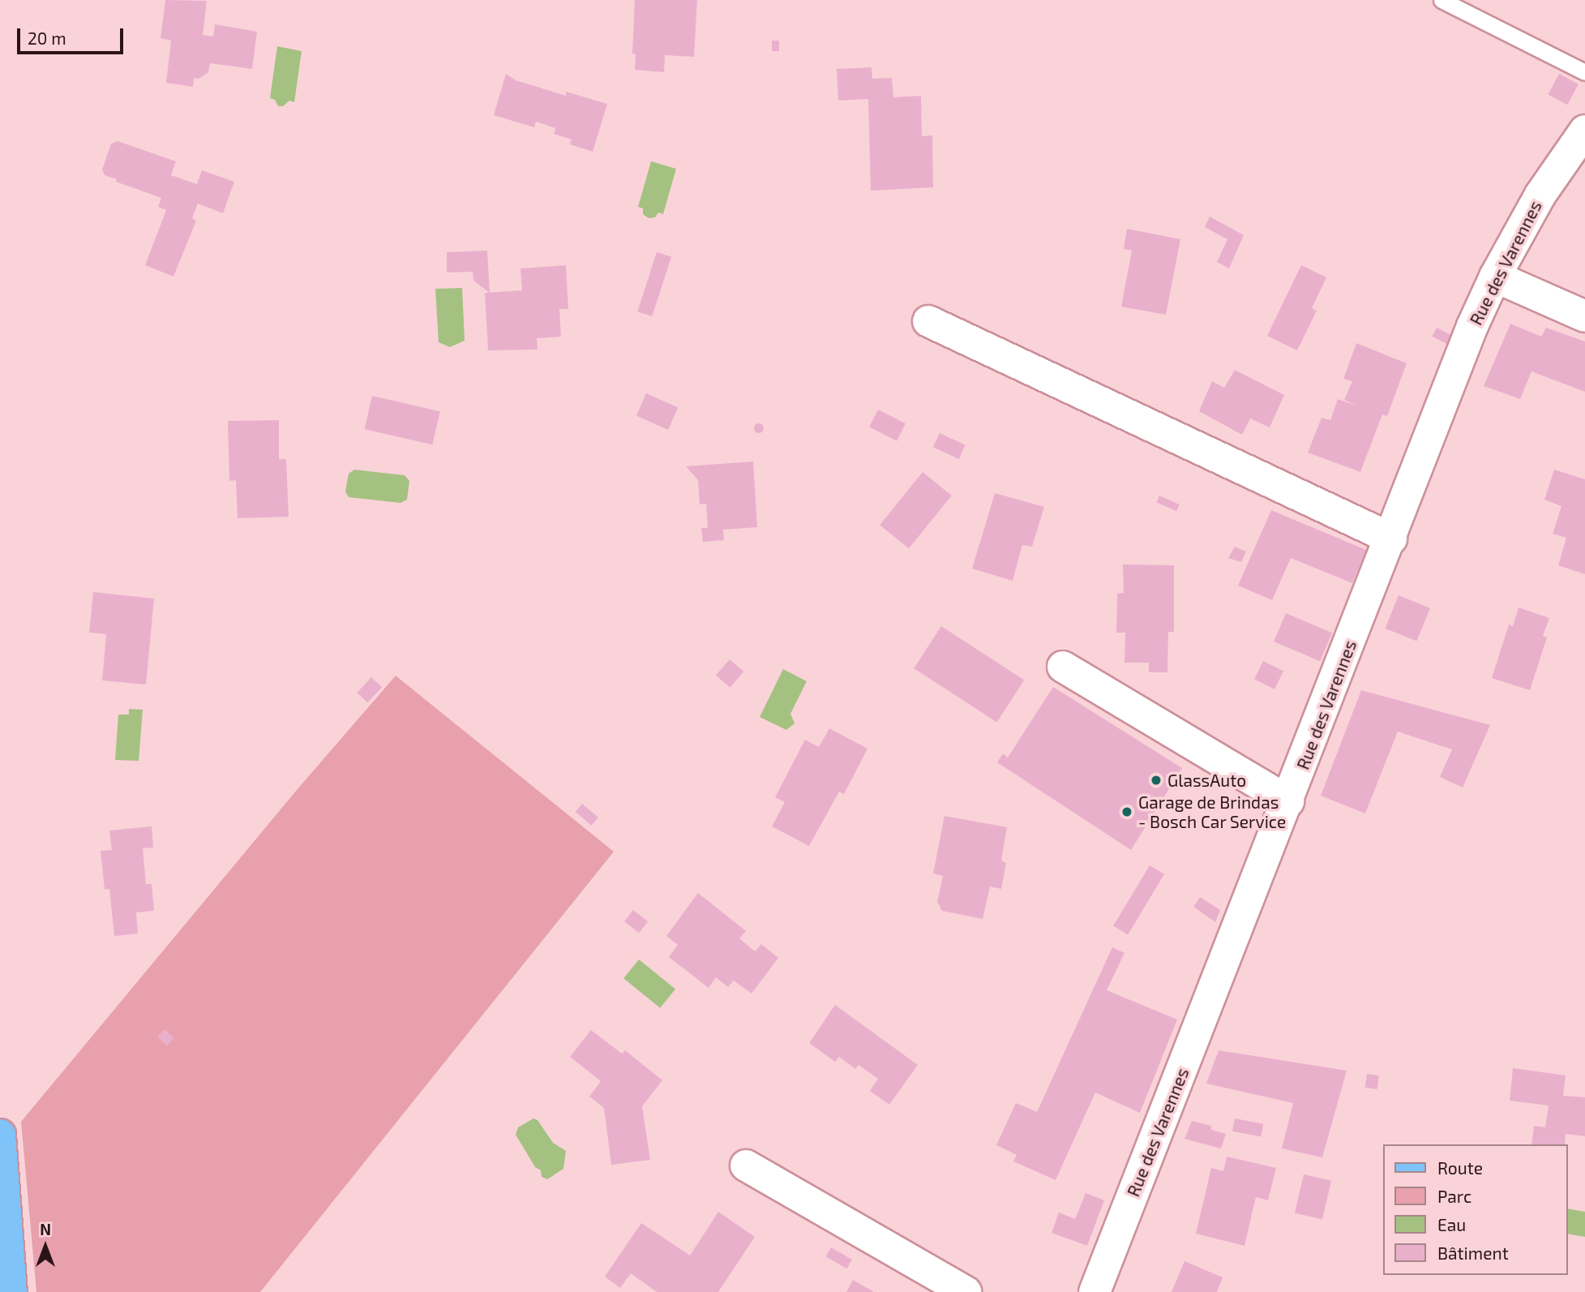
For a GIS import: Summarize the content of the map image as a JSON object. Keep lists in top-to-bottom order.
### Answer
{
  "streets": {
    "street": ["Rue des Varennes"]
  },
  "places": ["GlassAuto", "Garage de Brindas - Bosch Car Service"],
  "legend": [
    "Route",
    "Parc",
    "Eau",
    "Bâtiment"
  ],
  "scale_bar": "20 m",
  "north": "top"
}
